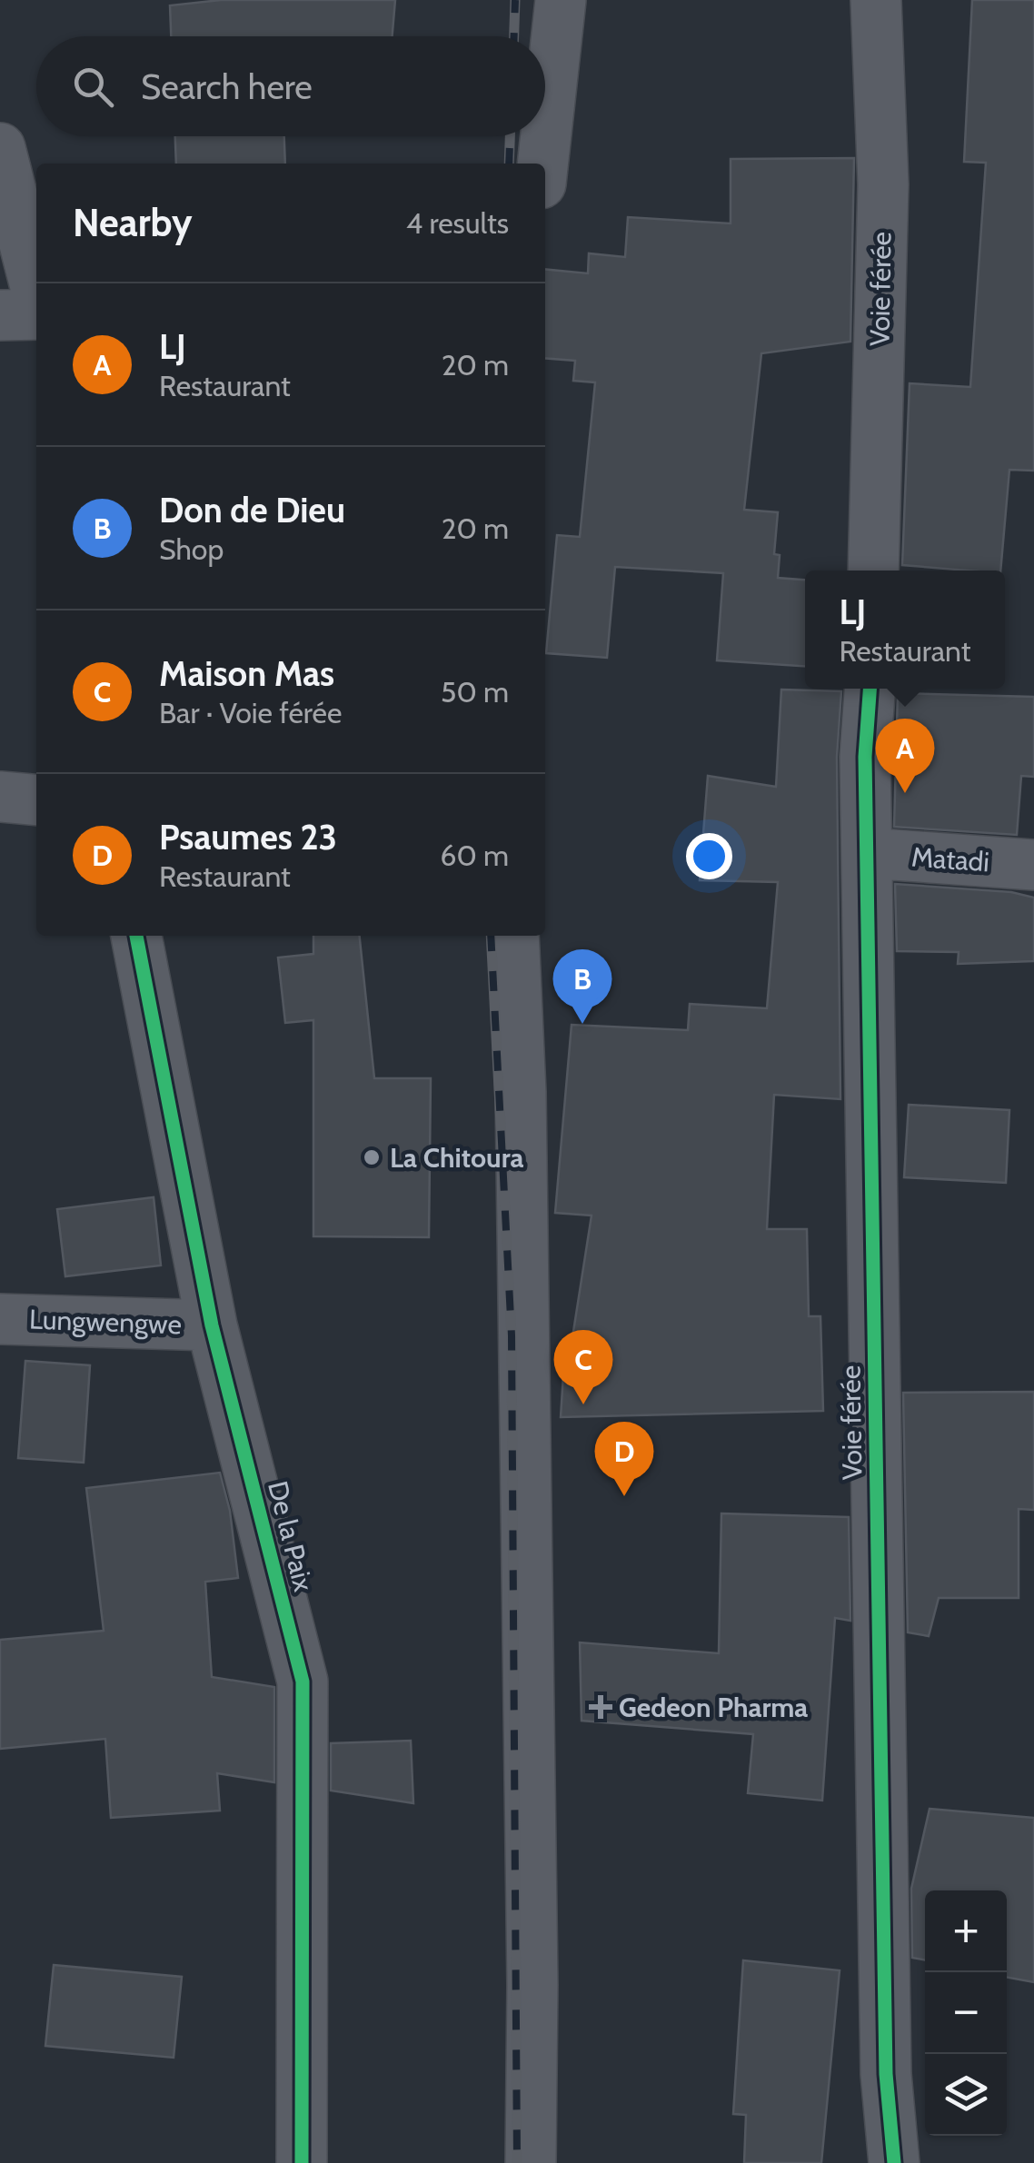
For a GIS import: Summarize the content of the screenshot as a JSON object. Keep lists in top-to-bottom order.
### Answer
{
  "streets": {
    "street": [
      "Voie férée",
      "Matadi",
      "Lungwengwe",
      "De la Paix"
    ]
  },
  "crossings": [
    ["Voie férée", "Matadi"],
    ["Lungwengwe", "De la Paix"]
  ],
  "places": {
    "other": ["La Chitoura"],
    "health": ["Gedeon Pharma"]
  },
  "page": {
    "search": "Search here",
    "heading": ["Nearby", "4 results"],
    "list": [
      {
        "mark": "A",
        "name": "LJ",
        "note": "Restaurant",
        "value": "20 m"
      },
      {
        "mark": "B",
        "name": "Don de Dieu",
        "note": "Shop",
        "value": "20 m"
      },
      {
        "mark": "C",
        "name": "Maison Mas",
        "note": "Bar · Voie férée",
        "value": "50 m"
      },
      {
        "mark": "D",
        "name": "Psaumes 23",
        "note": "Restaurant",
        "value": "60 m"
      }
    ],
    "popup": ["LJ", "Restaurant"],
    "pins": [
      "A",
      "B",
      "C",
      "D"
    ],
    "map_buttons": ["+", "−"]
  }
}
